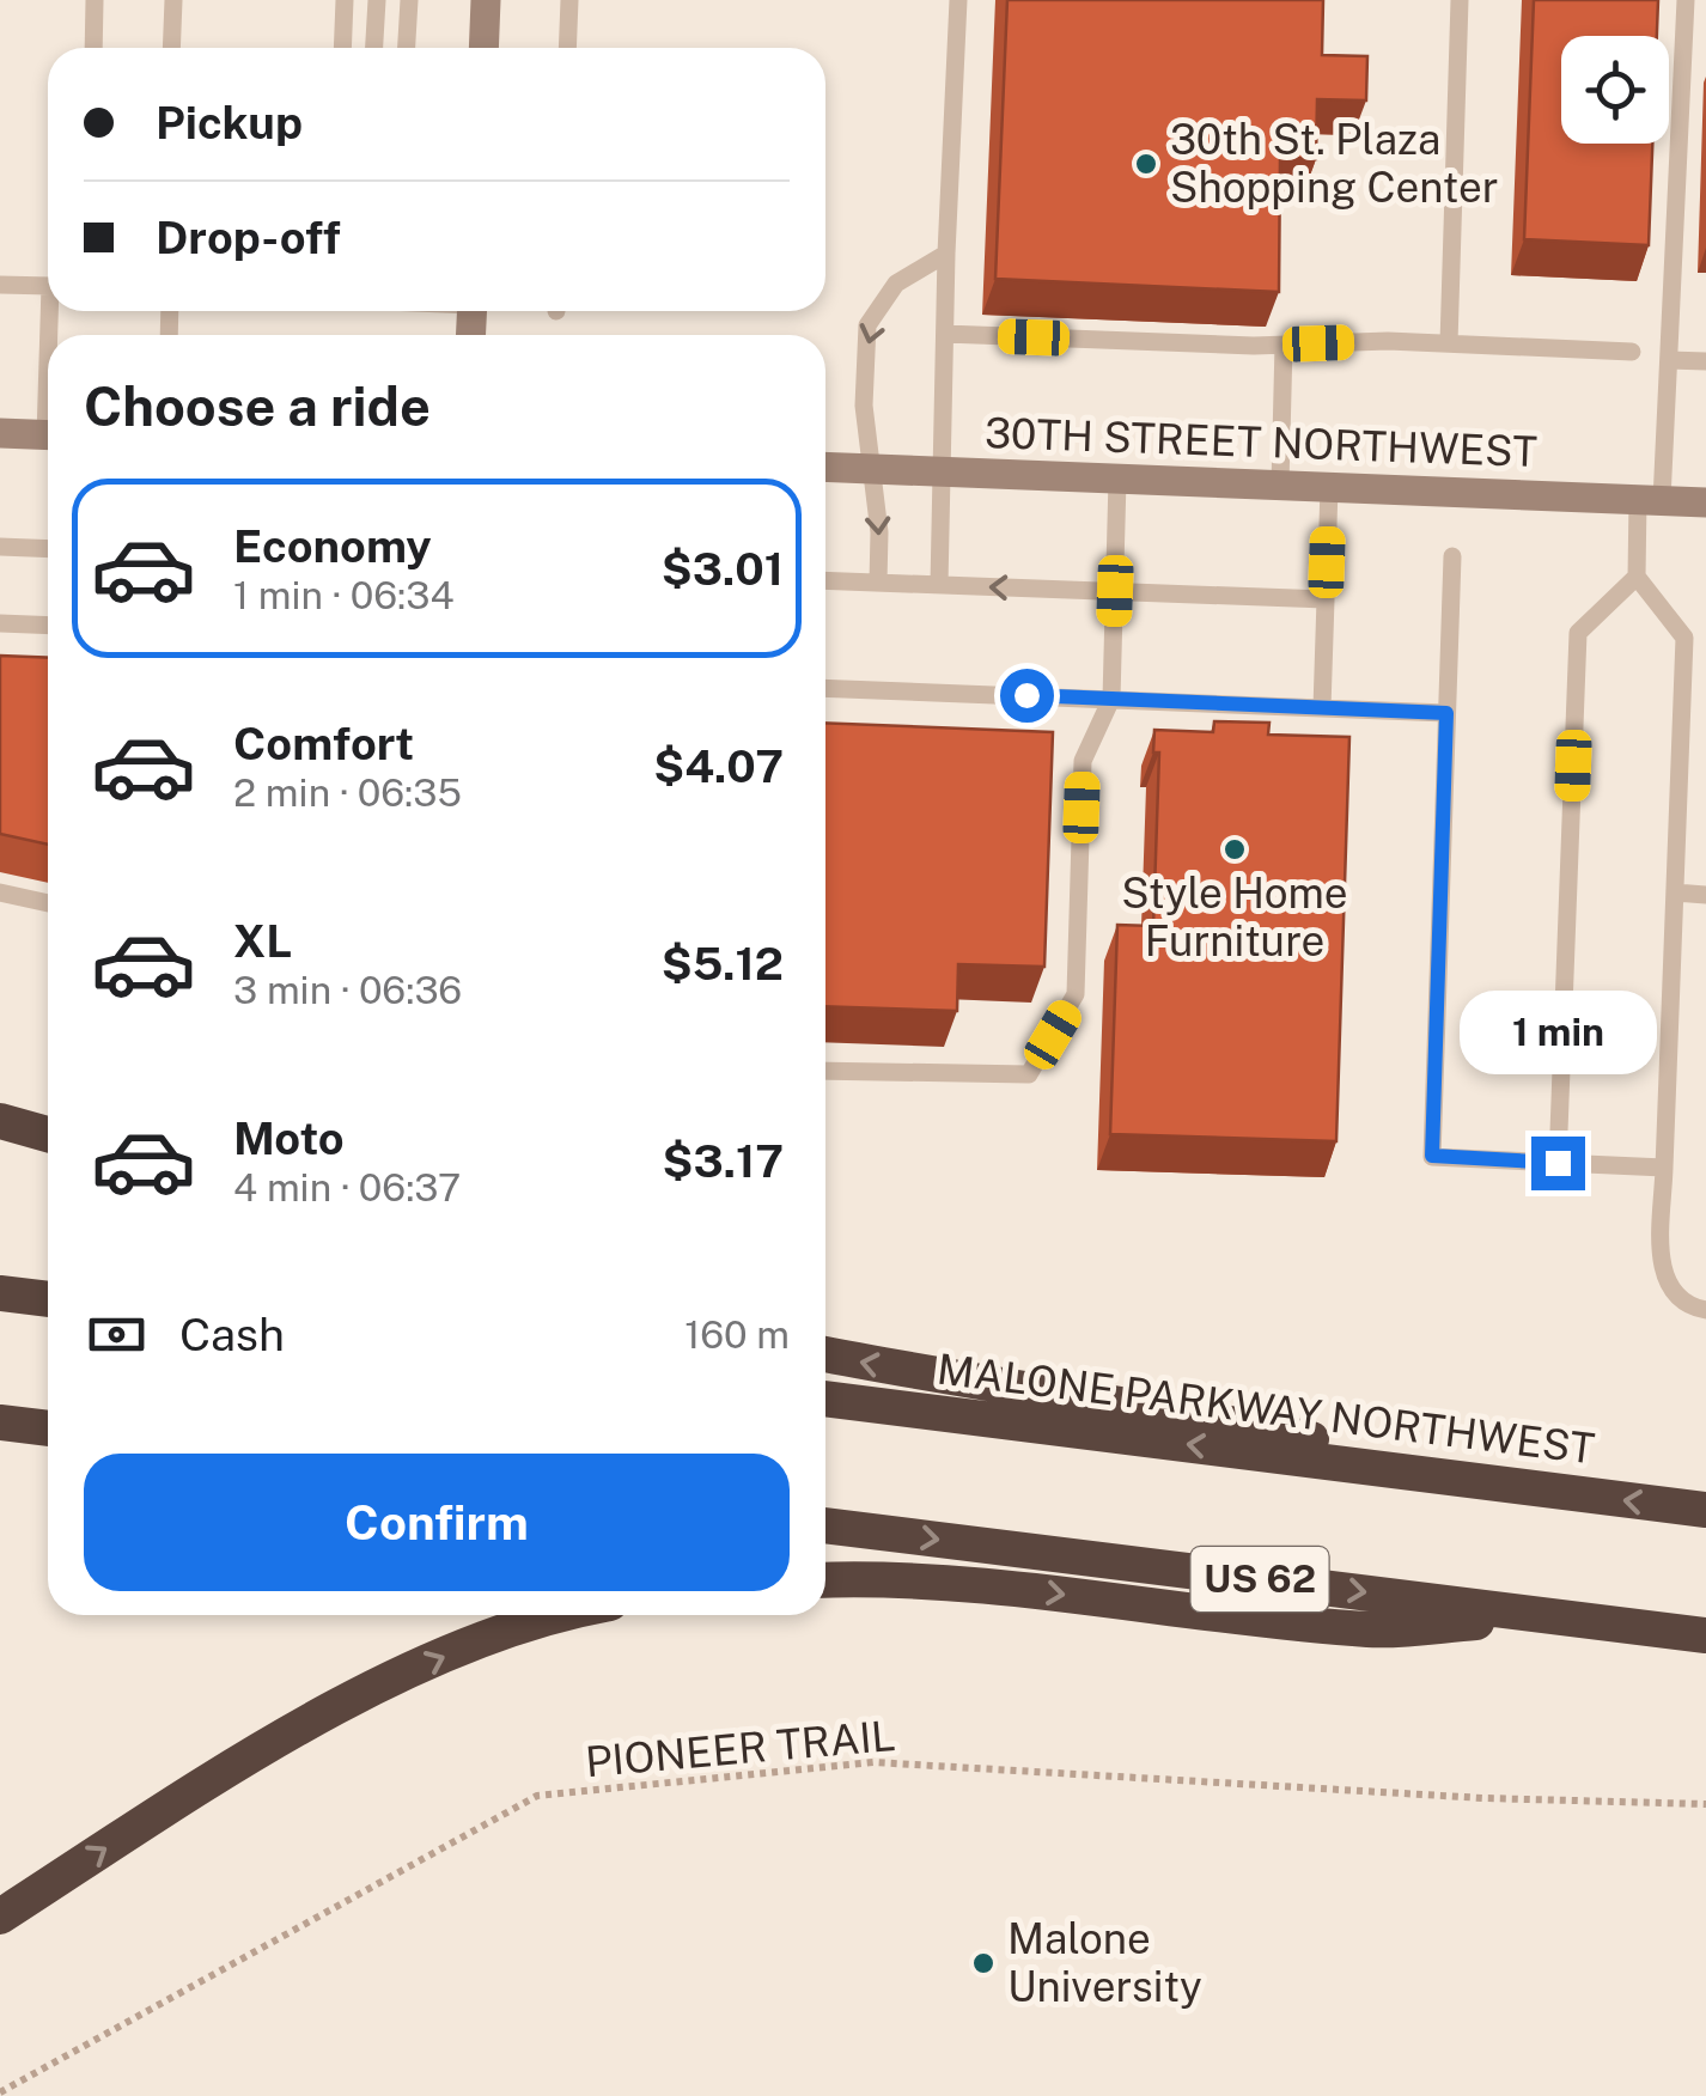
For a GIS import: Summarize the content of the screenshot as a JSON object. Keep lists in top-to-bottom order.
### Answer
{
  "streets": {
    "highway": ["MALONE PARKWAY NORTHWEST", "US 62"],
    "main road": ["30TH STREET NORTHWEST"],
    "path": ["PIONEER TRAIL"]
  },
  "places": ["30th St. Plaza Shopping Center", "Style Home Furniture", "Malone University"],
  "page": {
    "banner": ["Pickup", "Drop-off"],
    "heading": "Choose a ride",
    "list": [
      {
        "name": "Economy",
        "note": "1 min · 06:34",
        "value": "$3.01"
      },
      {
        "name": "Comfort",
        "note": "2 min · 06:35",
        "value": "$4.07"
      },
      {
        "name": "XL",
        "note": "3 min · 06:36",
        "value": "$5.12"
      },
      {
        "name": "Moto",
        "note": "4 min · 06:37",
        "value": "$3.17"
      }
    ],
    "bubble": "1 min",
    "pay": ["Cash", "160 m"],
    "buttons": "Confirm"
  }
}
